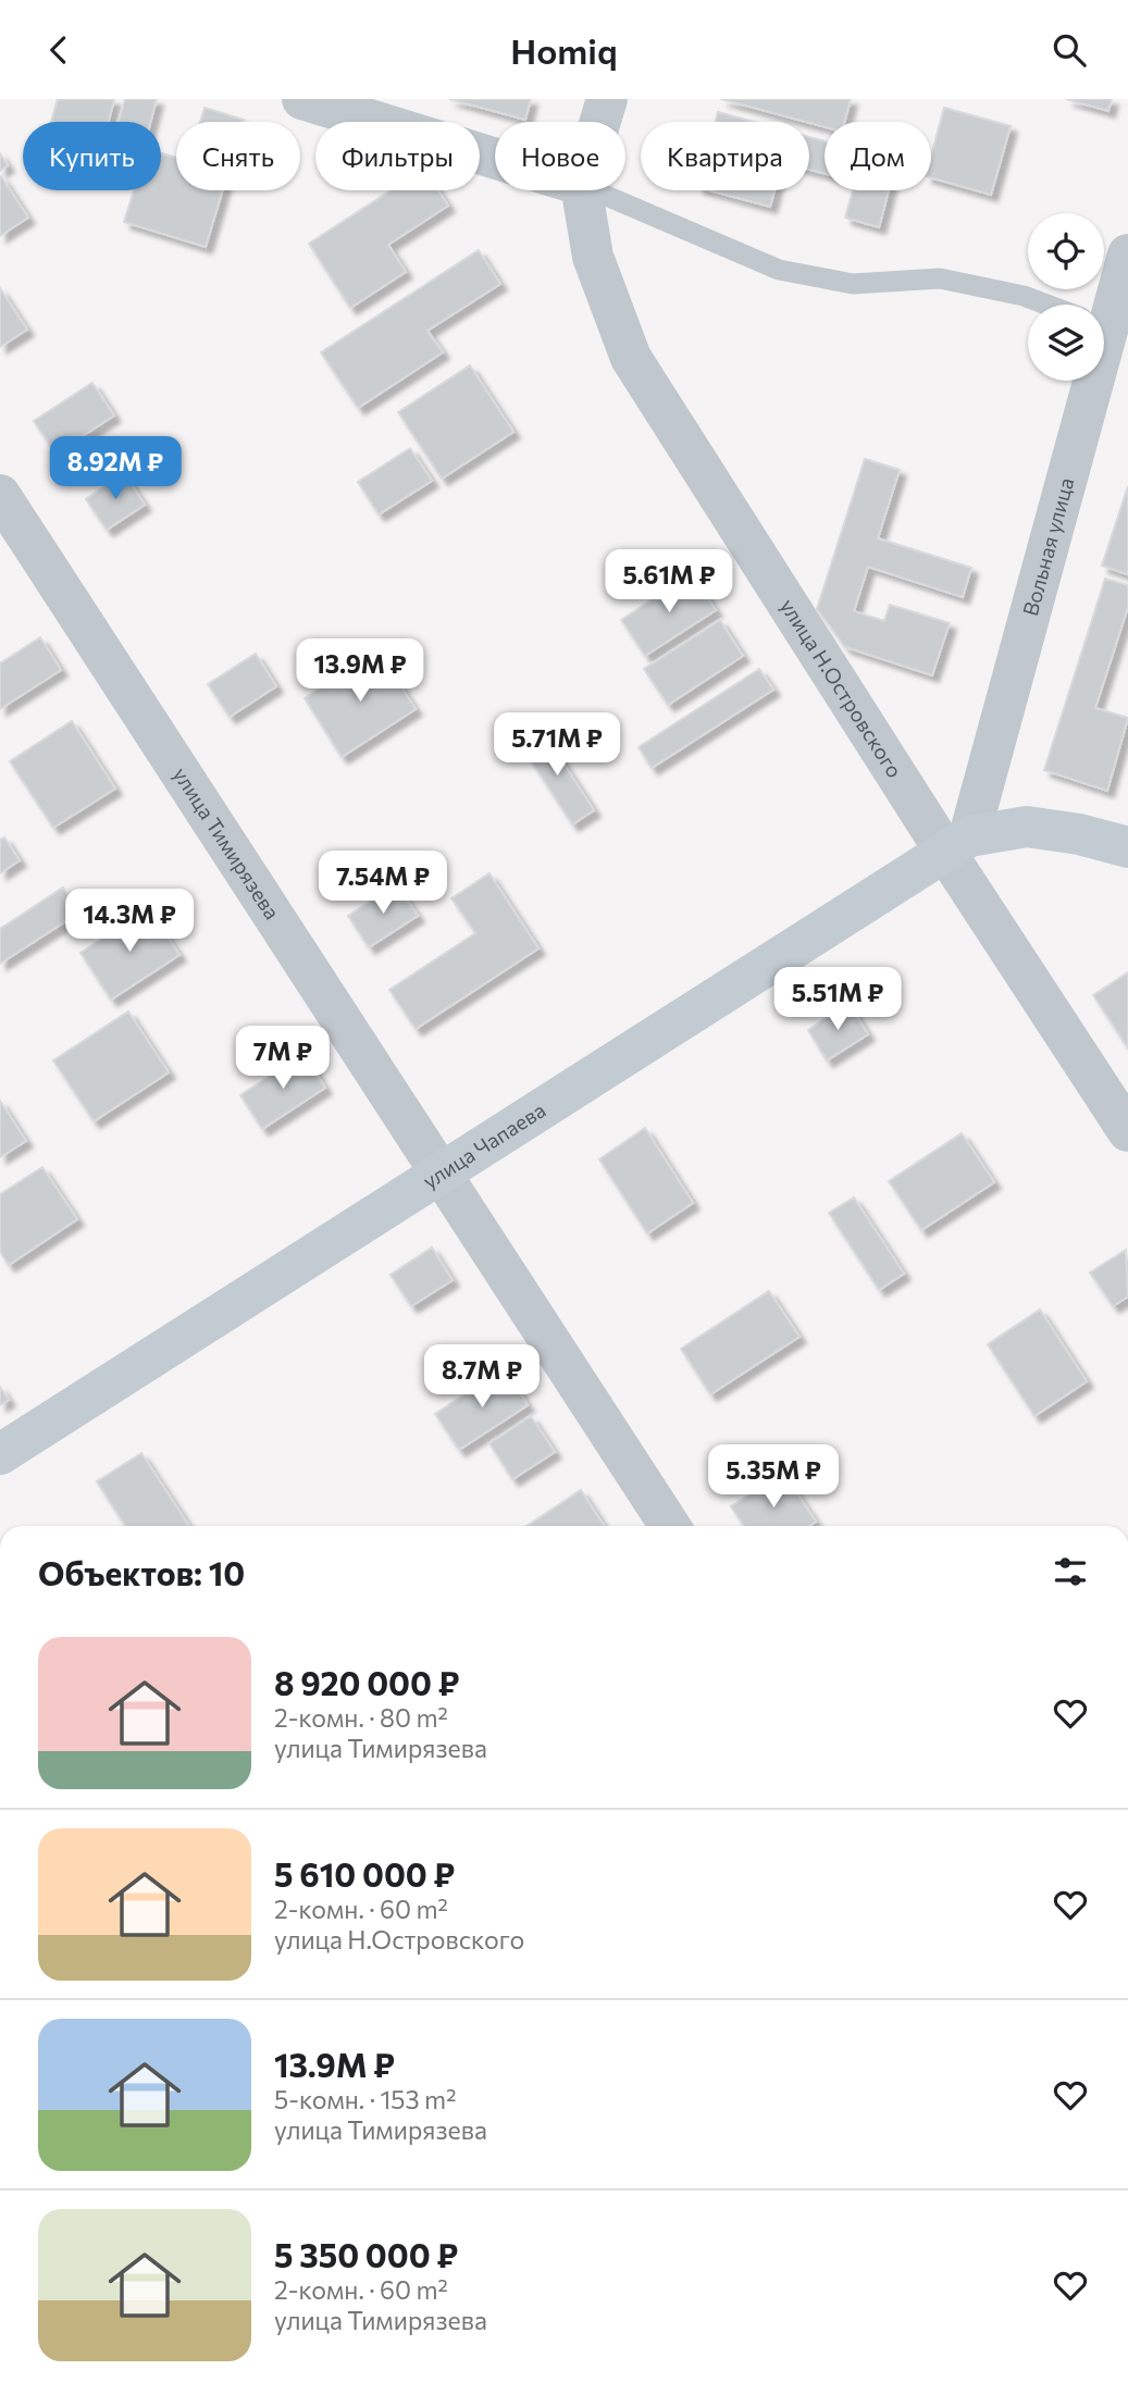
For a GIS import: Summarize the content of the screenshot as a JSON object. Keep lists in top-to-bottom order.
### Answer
{
  "streets": {
    "street": [
      "Вольная улица",
      "улица Н.Островского",
      "улица Тимирязева",
      "улица Чапаева"
    ]
  },
  "crossings": [
    ["Вольная улица", "улица Н.Островского"],
    ["Вольная улица", "улица Чапаева"],
    ["улица Н.Островского", "улица Чапаева"],
    ["улица Тимирязева", "улица Чапаева"]
  ],
  "page": {
    "header": "Homiq",
    "chip": [
      "Купить",
      "Снять",
      "Фильтры",
      "Новое",
      "Квартира",
      "Дом"
    ],
    "price": [
      "8.92M ₽",
      "5.61M ₽",
      "13.9M ₽",
      "5.71M ₽",
      "7.54M ₽",
      "14.3M ₽",
      "5.51M ₽",
      "7M ₽",
      "8.7M ₽",
      "5.35M ₽"
    ],
    "heading": "Объектов: 10",
    "list": [
      {
        "name": "8 920 000 ₽",
        "note": "2-комн. · 80 m² · улица Тимирязева"
      },
      {
        "name": "5 610 000 ₽",
        "note": "2-комн. · 60 m² · улица Н.Островского"
      },
      {
        "name": "13.9M ₽",
        "note": "5-комн. · 153 m² · улица Тимирязева"
      },
      {
        "name": "5 350 000 ₽",
        "note": "2-комн. · 60 m² · улица Тимирязева"
      }
    ]
  }
}
